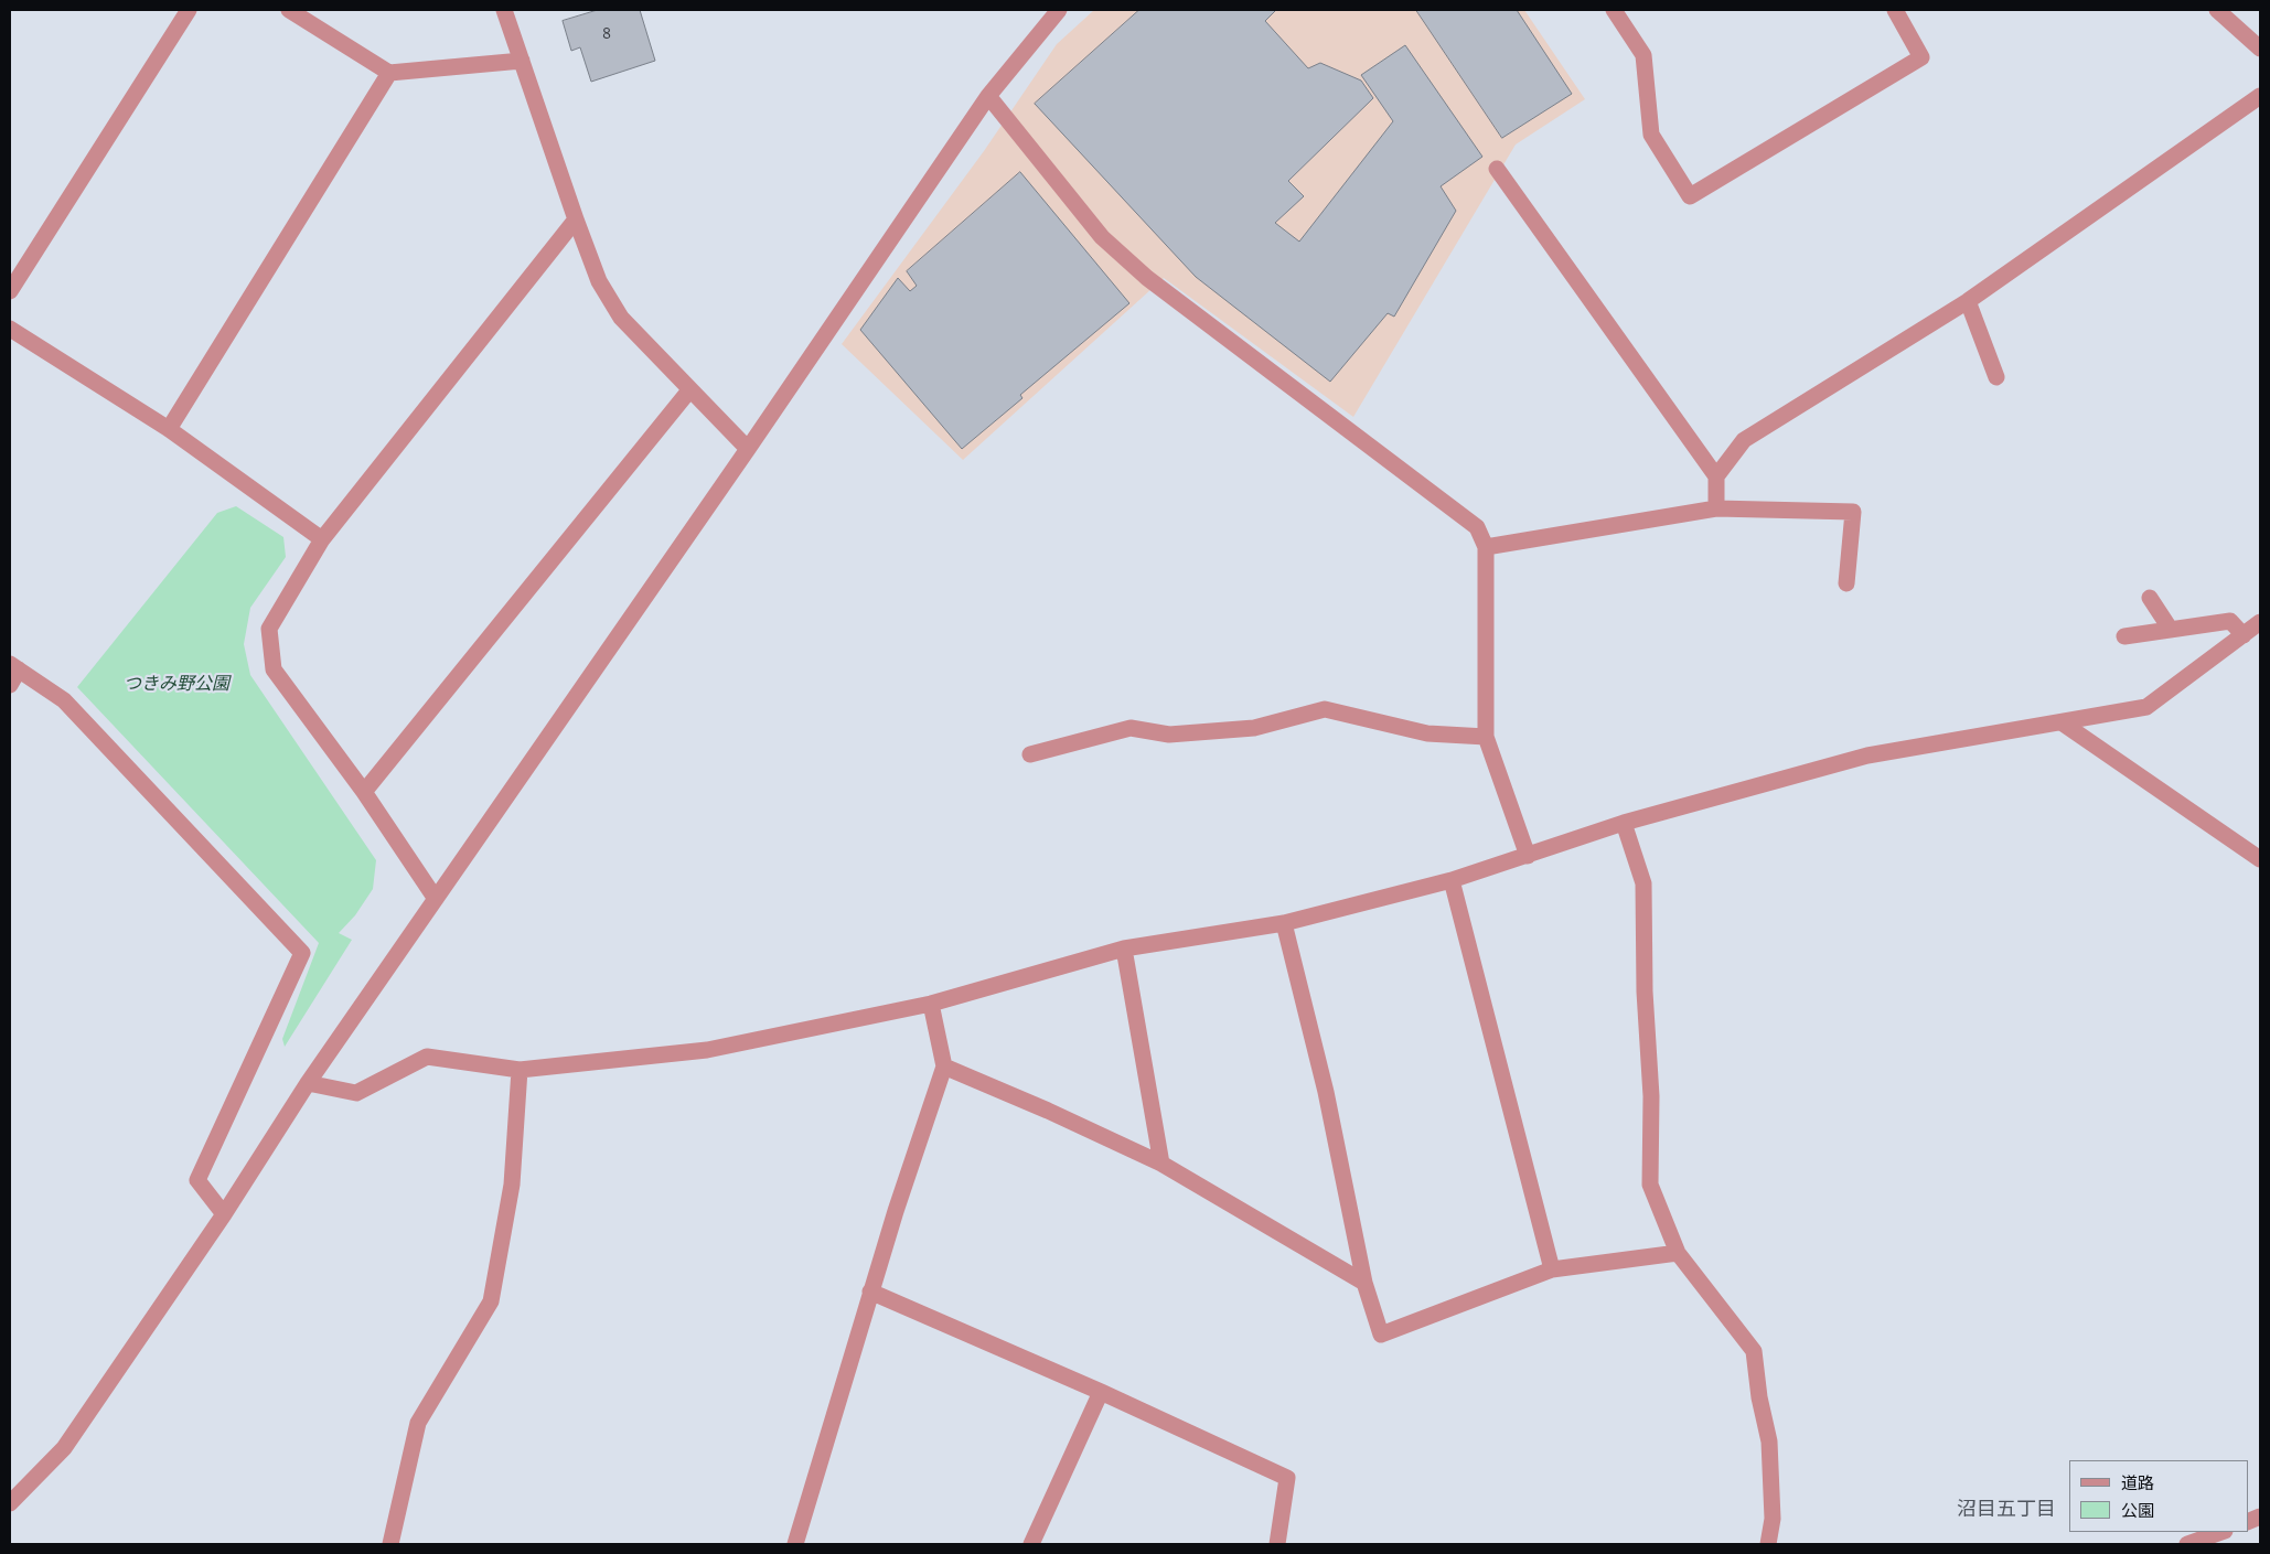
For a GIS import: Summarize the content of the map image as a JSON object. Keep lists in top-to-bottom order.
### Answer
{
  "districts": ["沼目五丁目"],
  "parks": ["つきみ野公園"],
  "house_numbers": ["8"],
  "legend": ["道路", "公園"]
}
